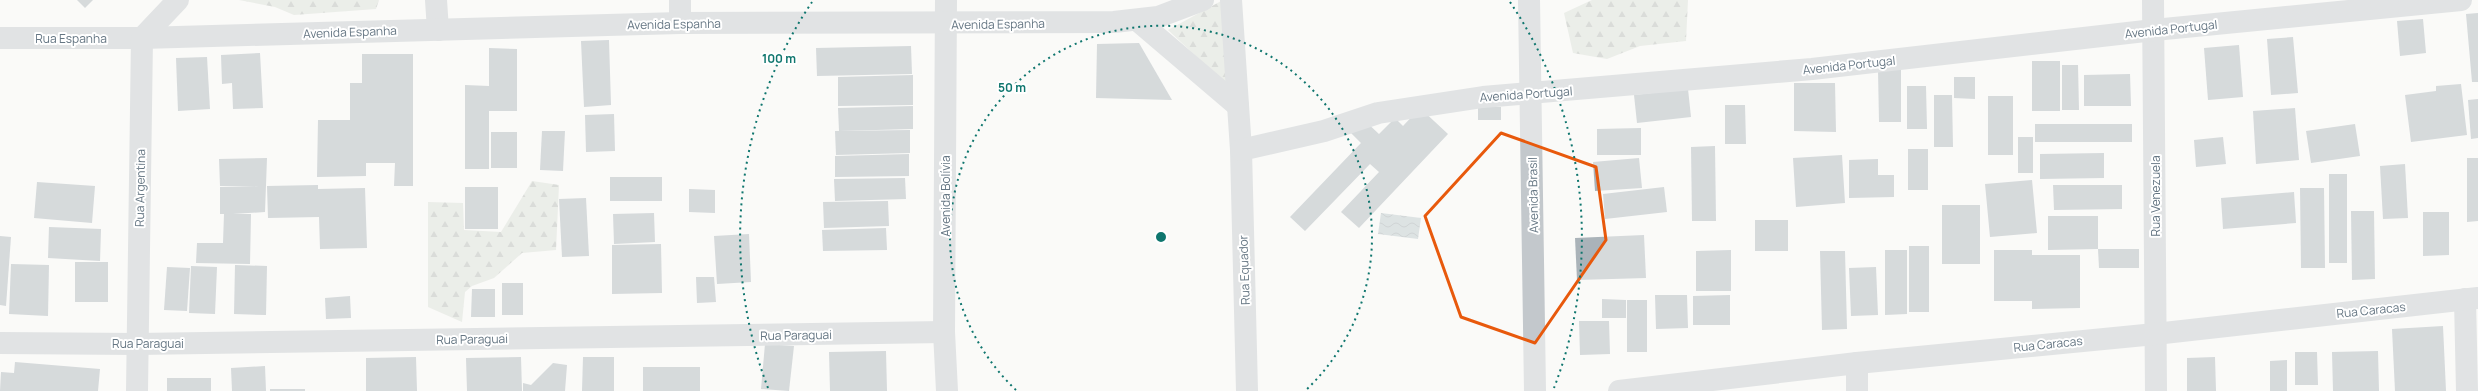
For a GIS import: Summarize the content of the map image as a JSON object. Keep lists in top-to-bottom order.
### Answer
{
  "streets": {
    "street": [
      "Avenida Espanha",
      "Avenida Portugal",
      "Rua Espanha",
      "Rua Argentina",
      "Avenida Brasil",
      "Avenida Bolívia",
      "Rua Venezuela",
      "Rua Equador",
      "Rua Caracas",
      "Rua Paraguai"
    ]
  },
  "crossings": [
    ["Avenida Espanha", "Rua Espanha"],
    ["Avenida Espanha", "Rua Argentina"],
    ["Avenida Espanha", "Avenida Bolívia"],
    ["Avenida Portugal", "Avenida Brasil"],
    ["Avenida Portugal", "Rua Venezuela"],
    ["Avenida Portugal", "Rua Equador"],
    ["Rua Espanha", "Rua Argentina"],
    ["Rua Argentina", "Rua Paraguai"],
    ["Avenida Bolívia", "Rua Paraguai"],
    ["Rua Venezuela", "Rua Caracas"]
  ],
  "rings": ["100 m", "50 m"]
}
